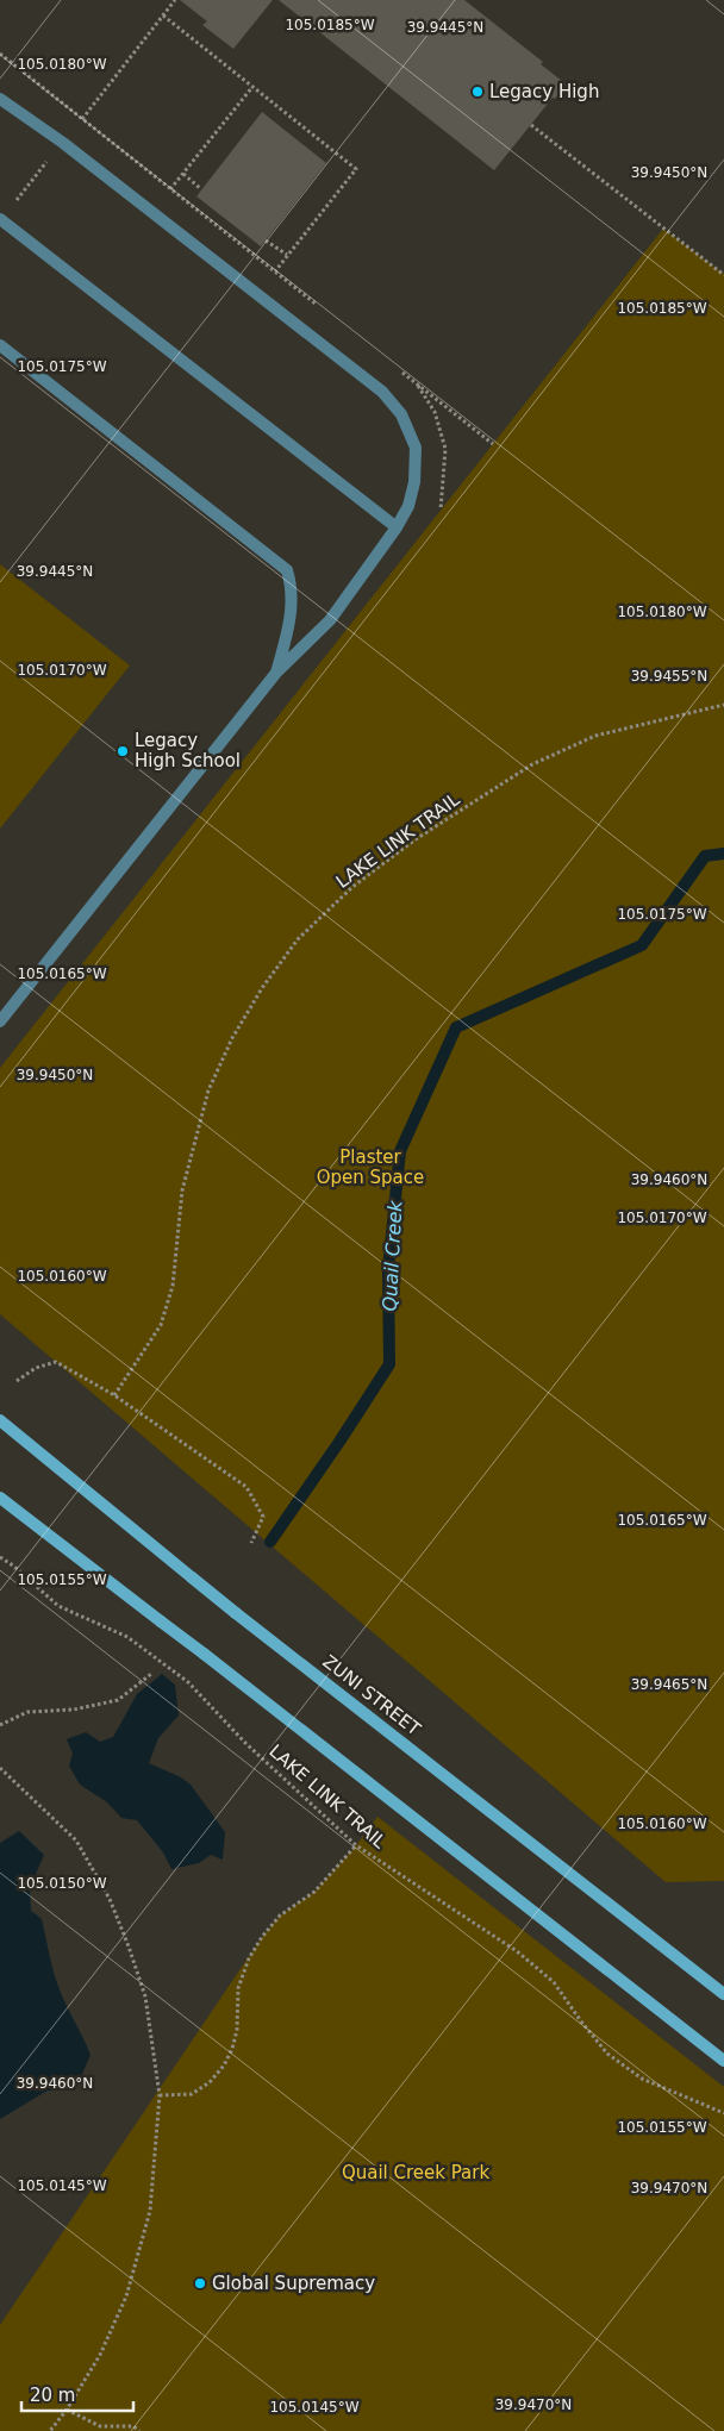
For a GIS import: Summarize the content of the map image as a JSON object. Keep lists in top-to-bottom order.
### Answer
{
  "streets": {
    "main road": ["ZUNI STREET"],
    "path": ["LAKE LINK TRAIL"]
  },
  "water": ["Quail Creek"],
  "parks": ["Plaster Open Space", "Quail Creek Park"],
  "places": ["Legacy High", "Legacy High School", "Global Supremacy"],
  "scale_bar": "20 m",
  "coordinates": [
    "105.0185°W",
    "39.9445°N",
    "105.0180°W",
    "39.9450°N",
    "105.0175°W",
    "105.0170°W",
    "39.9455°N",
    "105.0165°W",
    "39.9460°N",
    "105.0160°W",
    "105.0155°W",
    "39.9465°N",
    "105.0150°W",
    "105.0145°W",
    "39.9470°N"
  ]
}
